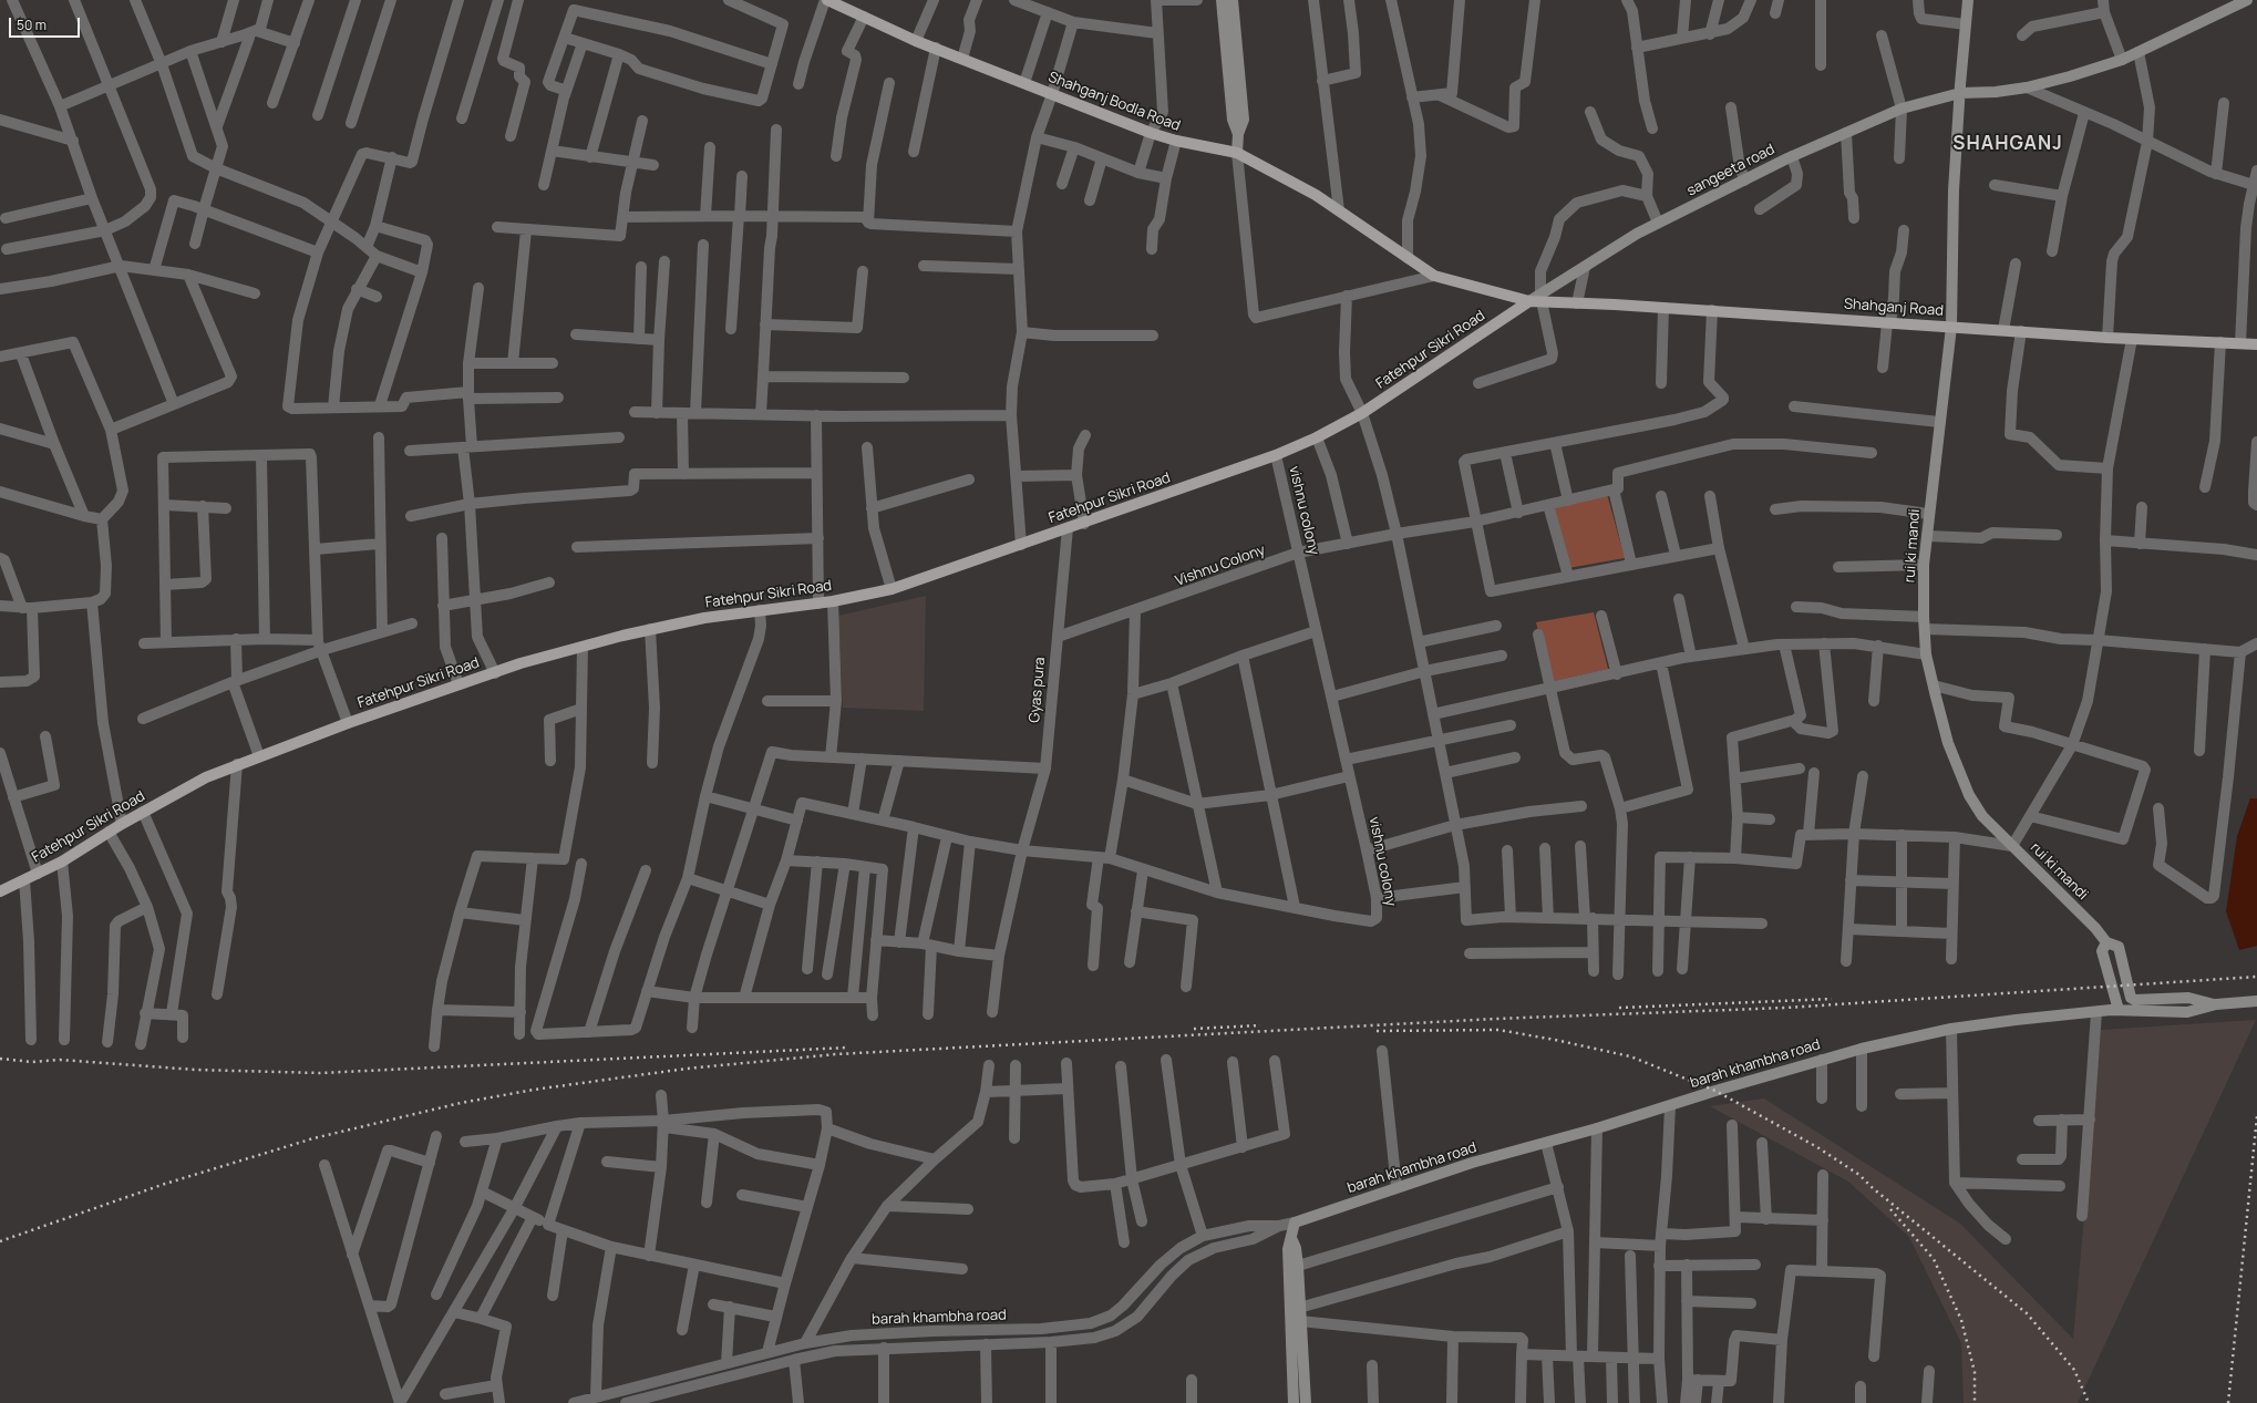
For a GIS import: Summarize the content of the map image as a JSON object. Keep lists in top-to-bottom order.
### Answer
{
  "streets": {
    "main road": ["Shahganj Bodla Road", "Shahganj Road", "Fatehpur Sikri Road"],
    "street": [
      "sangeeta road",
      "vishnu colony",
      "rui ki mandi",
      "Vishnu Colony",
      "Gyas pura",
      "barah khambha road"
    ]
  },
  "crossings": [
    ["Shahganj Bodla Road", "Shahganj Road"],
    ["Shahganj Bodla Road", "Fatehpur Sikri Road"],
    ["sangeeta road", "Shahganj Road"],
    ["sangeeta road", "rui ki mandi"],
    ["Shahganj Road", "Fatehpur Sikri Road"],
    ["Shahganj Road", "rui ki mandi"],
    ["Fatehpur Sikri Road", "vishnu colony"],
    ["Fatehpur Sikri Road", "Gyas pura"],
    ["vishnu colony", "Vishnu Colony"],
    ["vishnu colony", "Gyas pura"],
    ["Vishnu Colony", "Gyas pura"]
  ],
  "districts": ["SHAHGANJ"],
  "scale_bar": "50 m"
}
